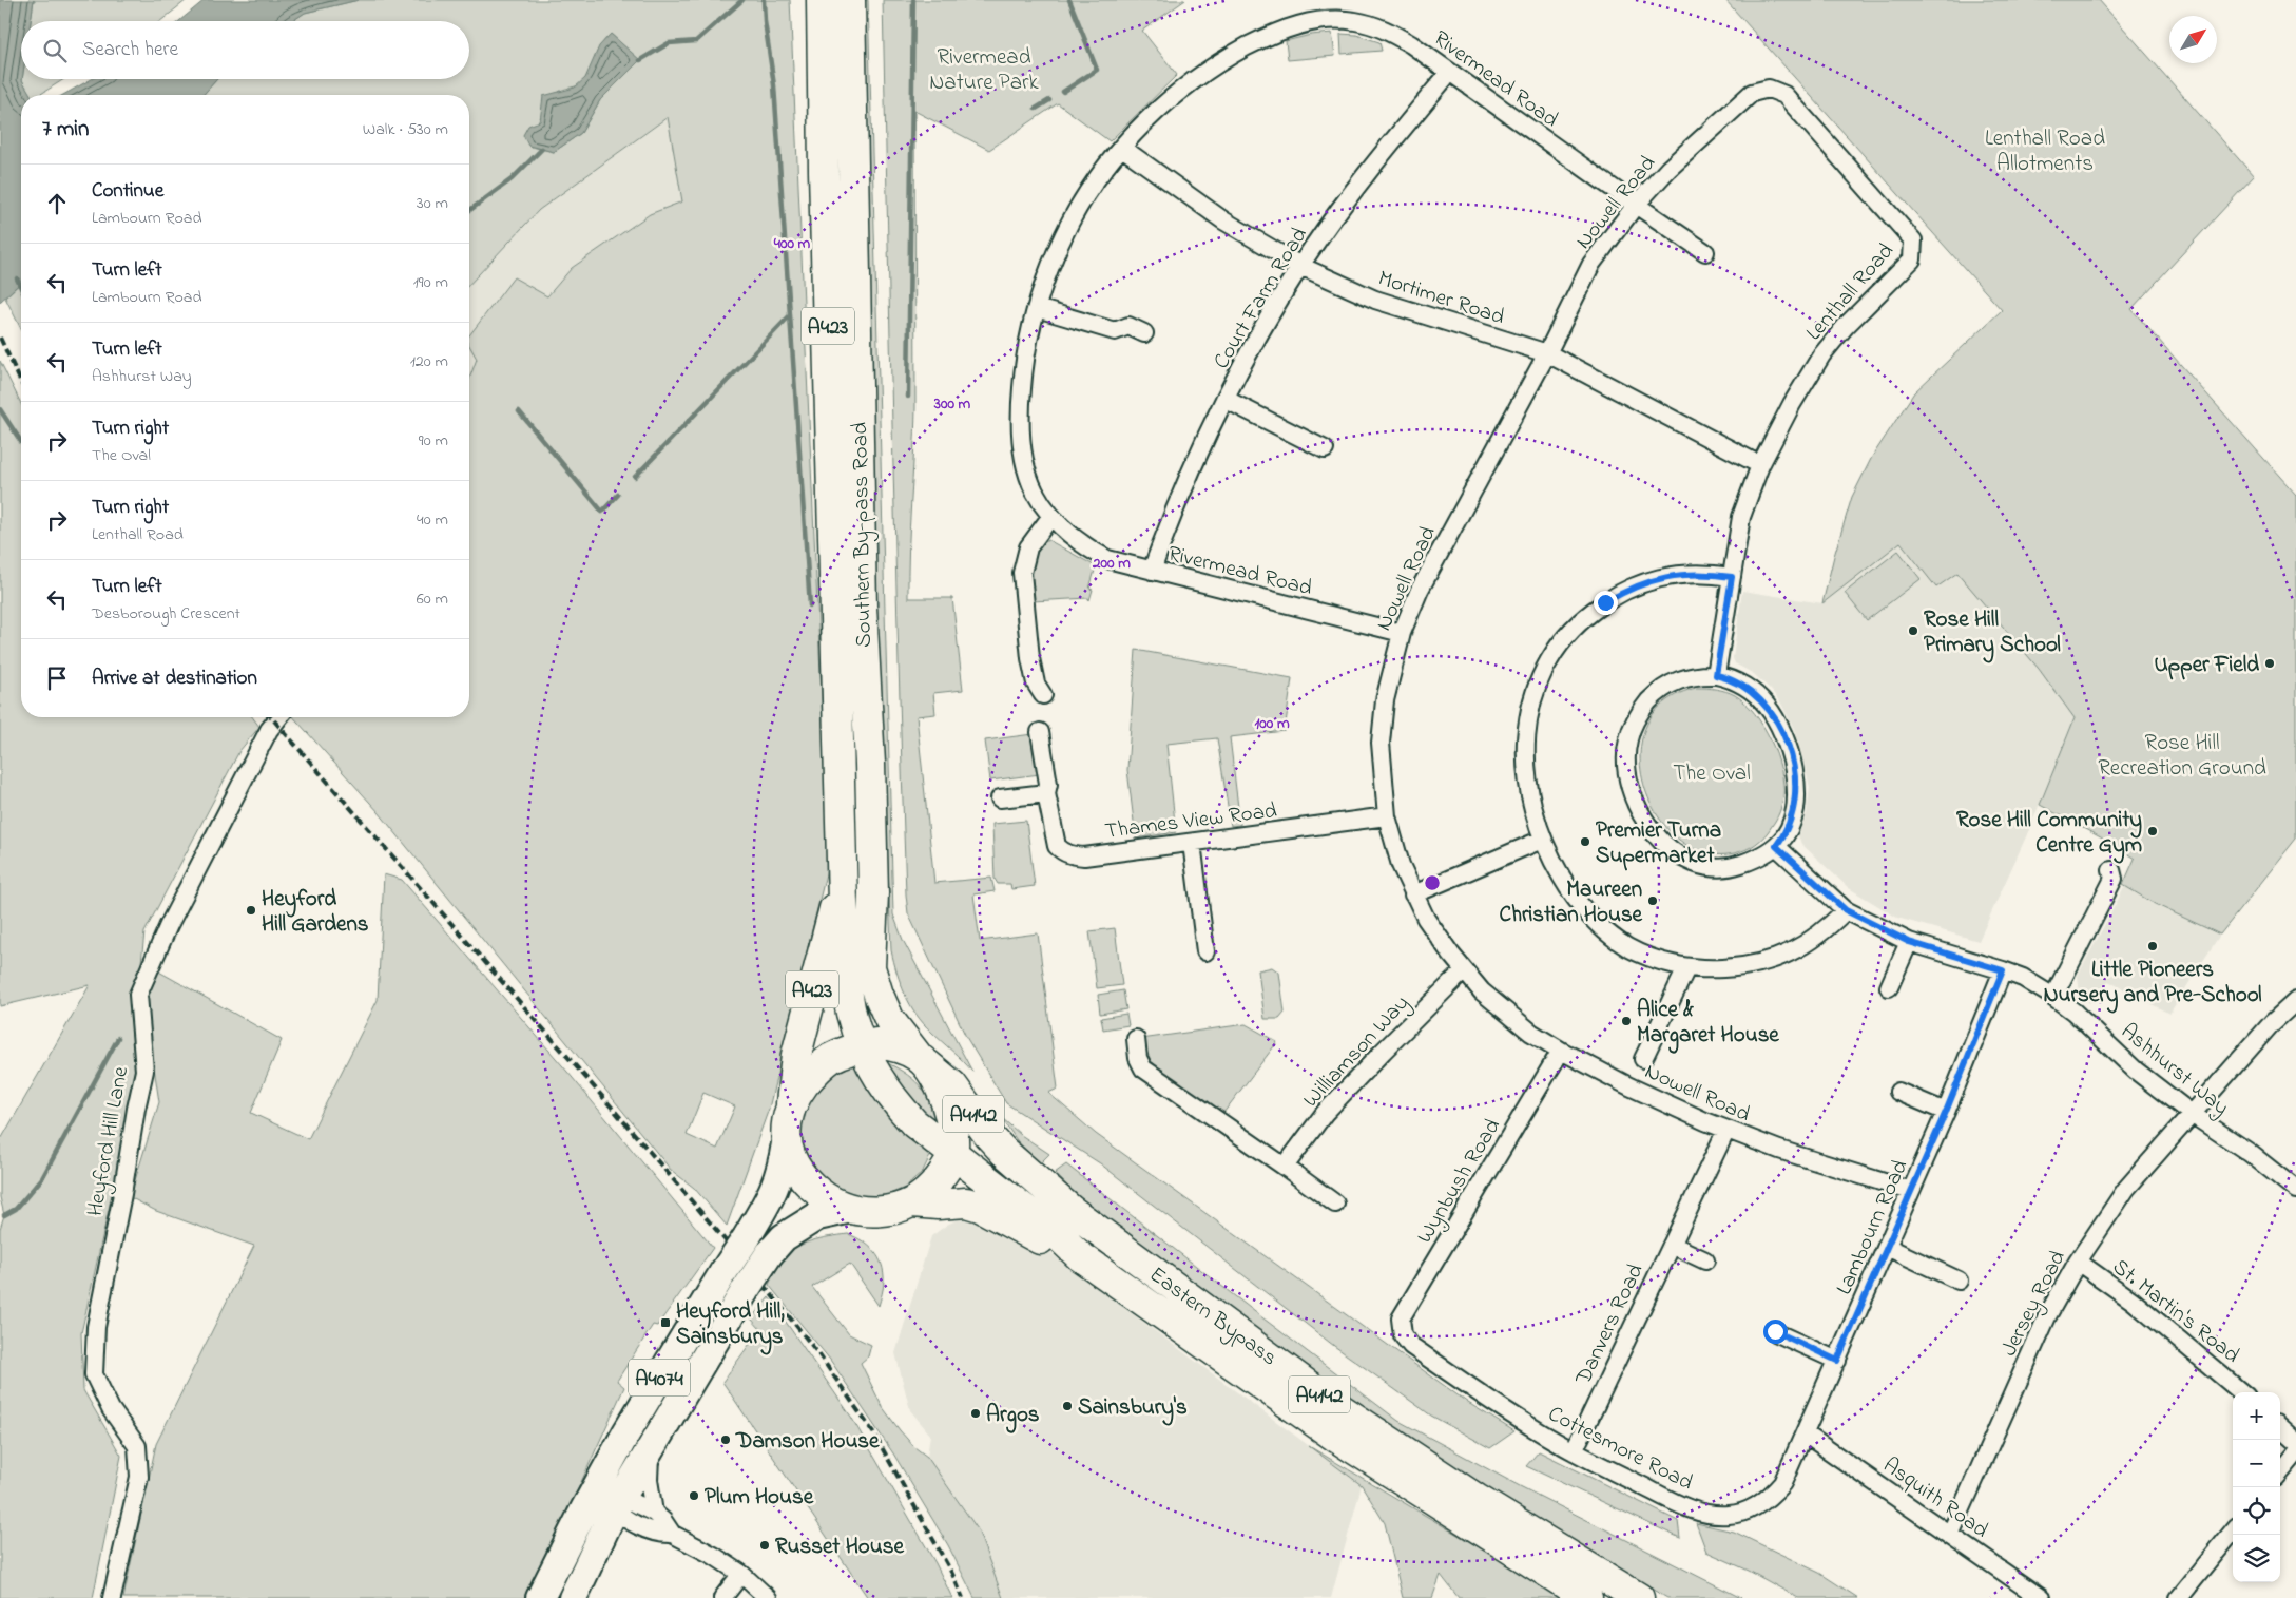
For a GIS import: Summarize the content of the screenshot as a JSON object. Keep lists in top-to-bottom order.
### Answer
{
  "streets": {
    "highway": [
      "A423",
      "Southern By-pass Road",
      "A4142",
      "Eastern Bypass"
    ],
    "main road": ["A4074"],
    "street": [
      "Rivermead Road",
      "Nowell Road",
      "Lenthall Road",
      "Mortimer Road",
      "Court Farm Road",
      "Thames View Road",
      "Williamson Way",
      "Ashhurst Way",
      "Heyford Hill Lane",
      "Wynbush Road",
      "Lambourn Road",
      "Jersey Road",
      "St. Martin's Road",
      "Danvers Road",
      "Cottesmore Road",
      "Asquith Road"
    ]
  },
  "crossings": [
    ["Rivermead Road", "Nowell Road"],
    ["Rivermead Road", "Mortimer Road"],
    ["Rivermead Road", "Court Farm Road"],
    ["Nowell Road", "Lenthall Road"],
    ["Nowell Road", "Mortimer Road"],
    ["Nowell Road", "Thames View Road"],
    ["Nowell Road", "Williamson Way"],
    ["Nowell Road", "Wynbush Road"],
    ["Nowell Road", "Lambourn Road"],
    ["Nowell Road", "Danvers Road"],
    ["Lenthall Road", "Mortimer Road"],
    ["Lenthall Road", "Ashhurst Way"],
    ["Mortimer Road", "Court Farm Road"],
    ["A423", "Southern By-pass Road"],
    ["A423", "Eastern Bypass"],
    ["Southern By-pass Road", "Eastern Bypass"],
    ["Southern By-pass Road", "A4074"],
    ["Ashhurst Way", "Lambourn Road"],
    ["Ashhurst Way", "Jersey Road"],
    ["Wynbush Road", "Cottesmore Road"],
    ["Lambourn Road", "Cottesmore Road"],
    ["Lambourn Road", "Asquith Road"],
    ["Jersey Road", "St. Martin's Road"],
    ["Jersey Road", "Asquith Road"],
    ["Danvers Road", "Cottesmore Road"],
    ["Cottesmore Road", "Asquith Road"]
  ],
  "parks": [
    "Rivermead Nature Park",
    "Lenthall Road Allotments",
    "Rose Hill Recreation Ground",
    "The Oval"
  ],
  "places": {
    "other": [
      "Rose Hill Primary School",
      "Upper Field",
      "Rose Hill Community Centre Gym",
      "Premier Turna Supermarket",
      "Maureen Christian House",
      "Heyford Hill Gardens",
      "Little Pioneers Nursery and Pre-School",
      "Alice & Margaret House",
      "Sainsbury's",
      "Argos",
      "Damson House",
      "Plum House",
      "Russet House"
    ],
    "transit": ["Heyford Hill, Sainsburys"]
  },
  "north": "top right",
  "page": {
    "search": "Search here",
    "heading": ["7 min", "Walk · 530 m"],
    "list": [
      ["Continue", "Lambourn Road", "30 m"],
      ["Turn left", "Lambourn Road", "190 m"],
      ["Turn left", "Ashhurst Way", "120 m"],
      ["Turn right", "The Oval", "90 m"],
      ["Turn right", "Lenthall Road", "40 m"],
      ["Turn left", "Desborough Crescent", "60 m"],
      "Arrive at destination"
    ],
    "map_buttons": ["+", "−"]
  },
  "rings": [
    "400 m",
    "300 m",
    "200 m",
    "100 m"
  ]
}
